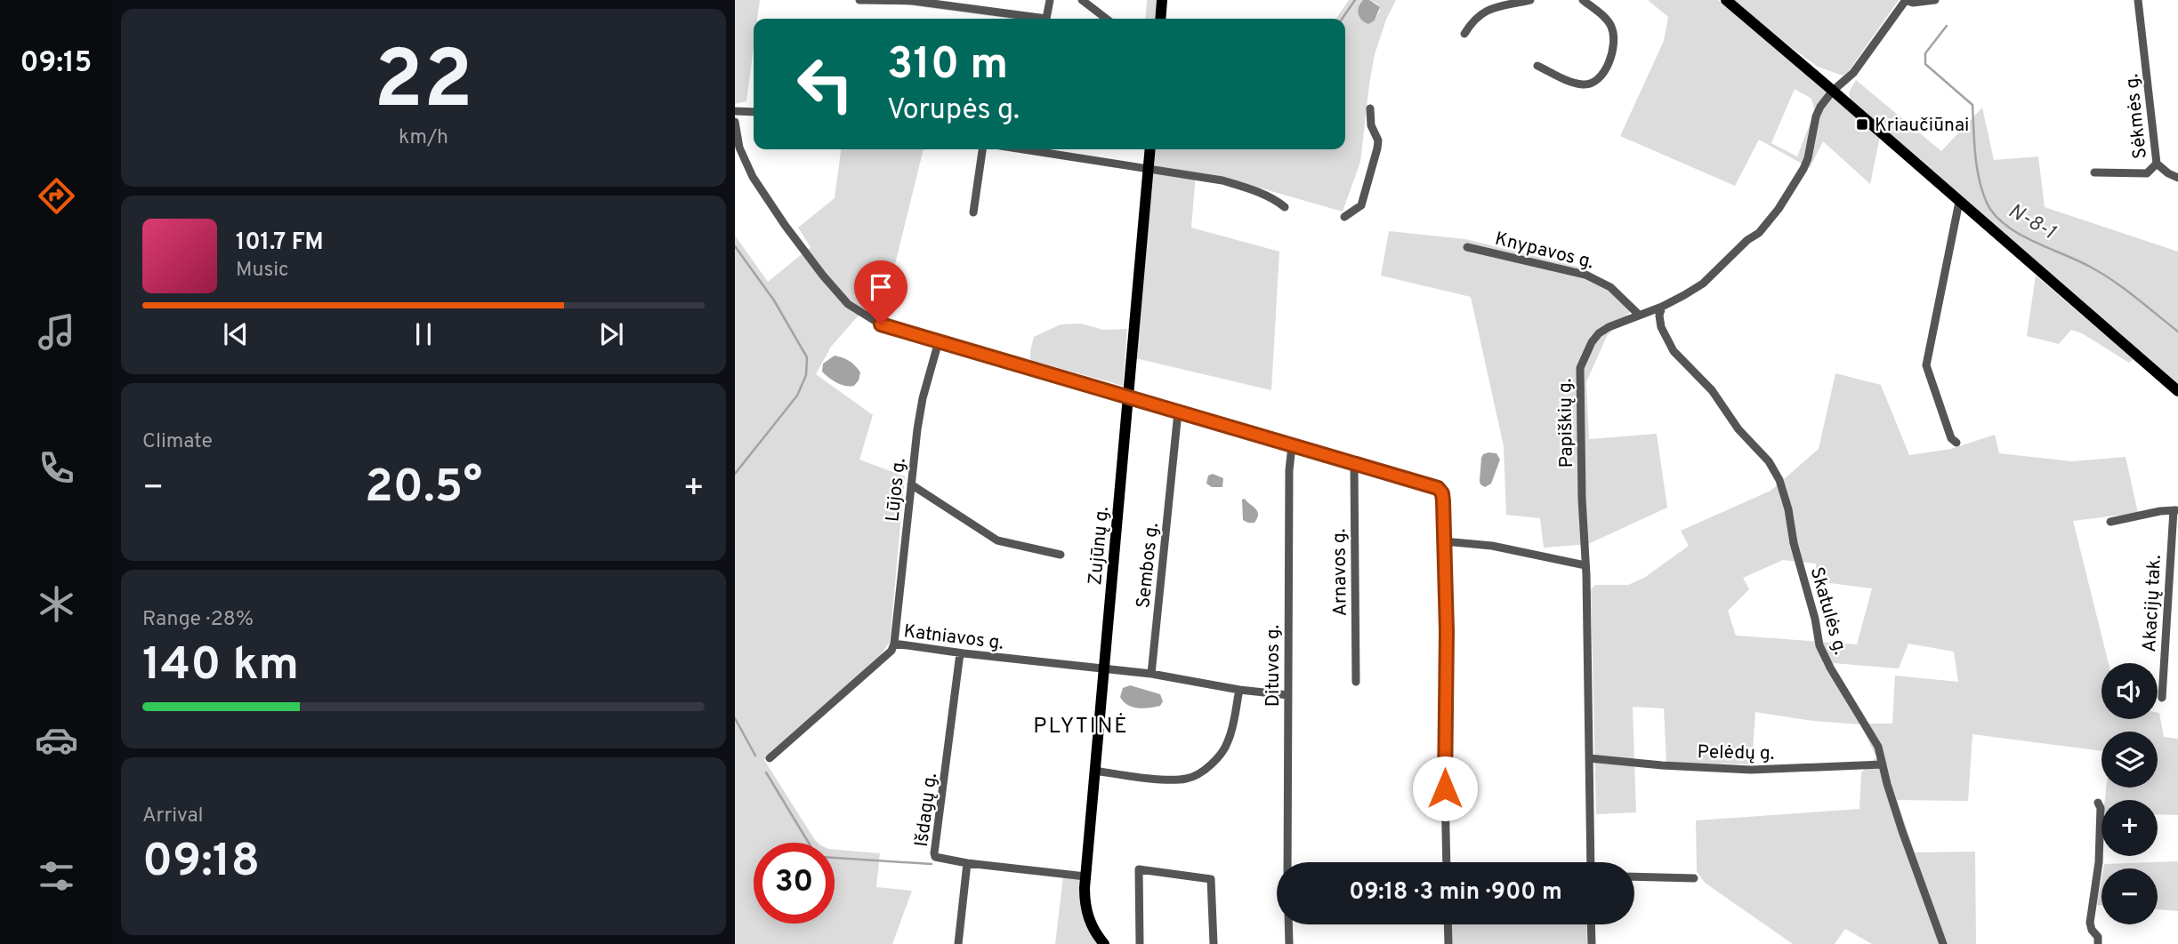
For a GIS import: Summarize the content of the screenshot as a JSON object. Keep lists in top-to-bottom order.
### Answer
{
  "streets": {
    "main road": ["Zujūnų g."],
    "street": [
      "Sėkmės g.",
      "Knypavos g.",
      "Papiškių g.",
      "Lūjos g.",
      "Sembos g.",
      "Arnavos g.",
      "Akacijų tak.",
      "Skatulės g.",
      "Katniavos g.",
      "Dituvos g.",
      "Pelėdų g.",
      "Išdagų g."
    ]
  },
  "crossings": [
    ["Knypavos g.", "Papiškių g."],
    ["Papiškių g.", "Skatulės g."],
    ["Papiškių g.", "Pelėdų g."],
    ["Lūjos g.", "Katniavos g."],
    ["Zujūnų g.", "Katniavos g."],
    ["Zujūnų g.", "Išdagų g."],
    ["Skatulės g.", "Pelėdų g."],
    ["Katniavos g.", "Išdagų g."]
  ],
  "districts": ["PLYTINĖ"],
  "water": ["N-8-1"],
  "places": {
    "transit": ["Kriaučiūnai"]
  },
  "page": {
    "tabs": "09:15",
    "tile": [
      ["22", "km/h"],
      "Climate",
      ["Range · 28%", "140 km"],
      ["Arrival", "09:18"]
    ],
    "turn": ["310 m", "Vorupės g."],
    "song": ["101.7 FM", "Music"],
    "heat": ["−", "20.5°", "+"],
    "map_buttons": ["+", "−"],
    "limit": "30",
    "trip": "09:18 · 3 min · 900 m"
  }
}
